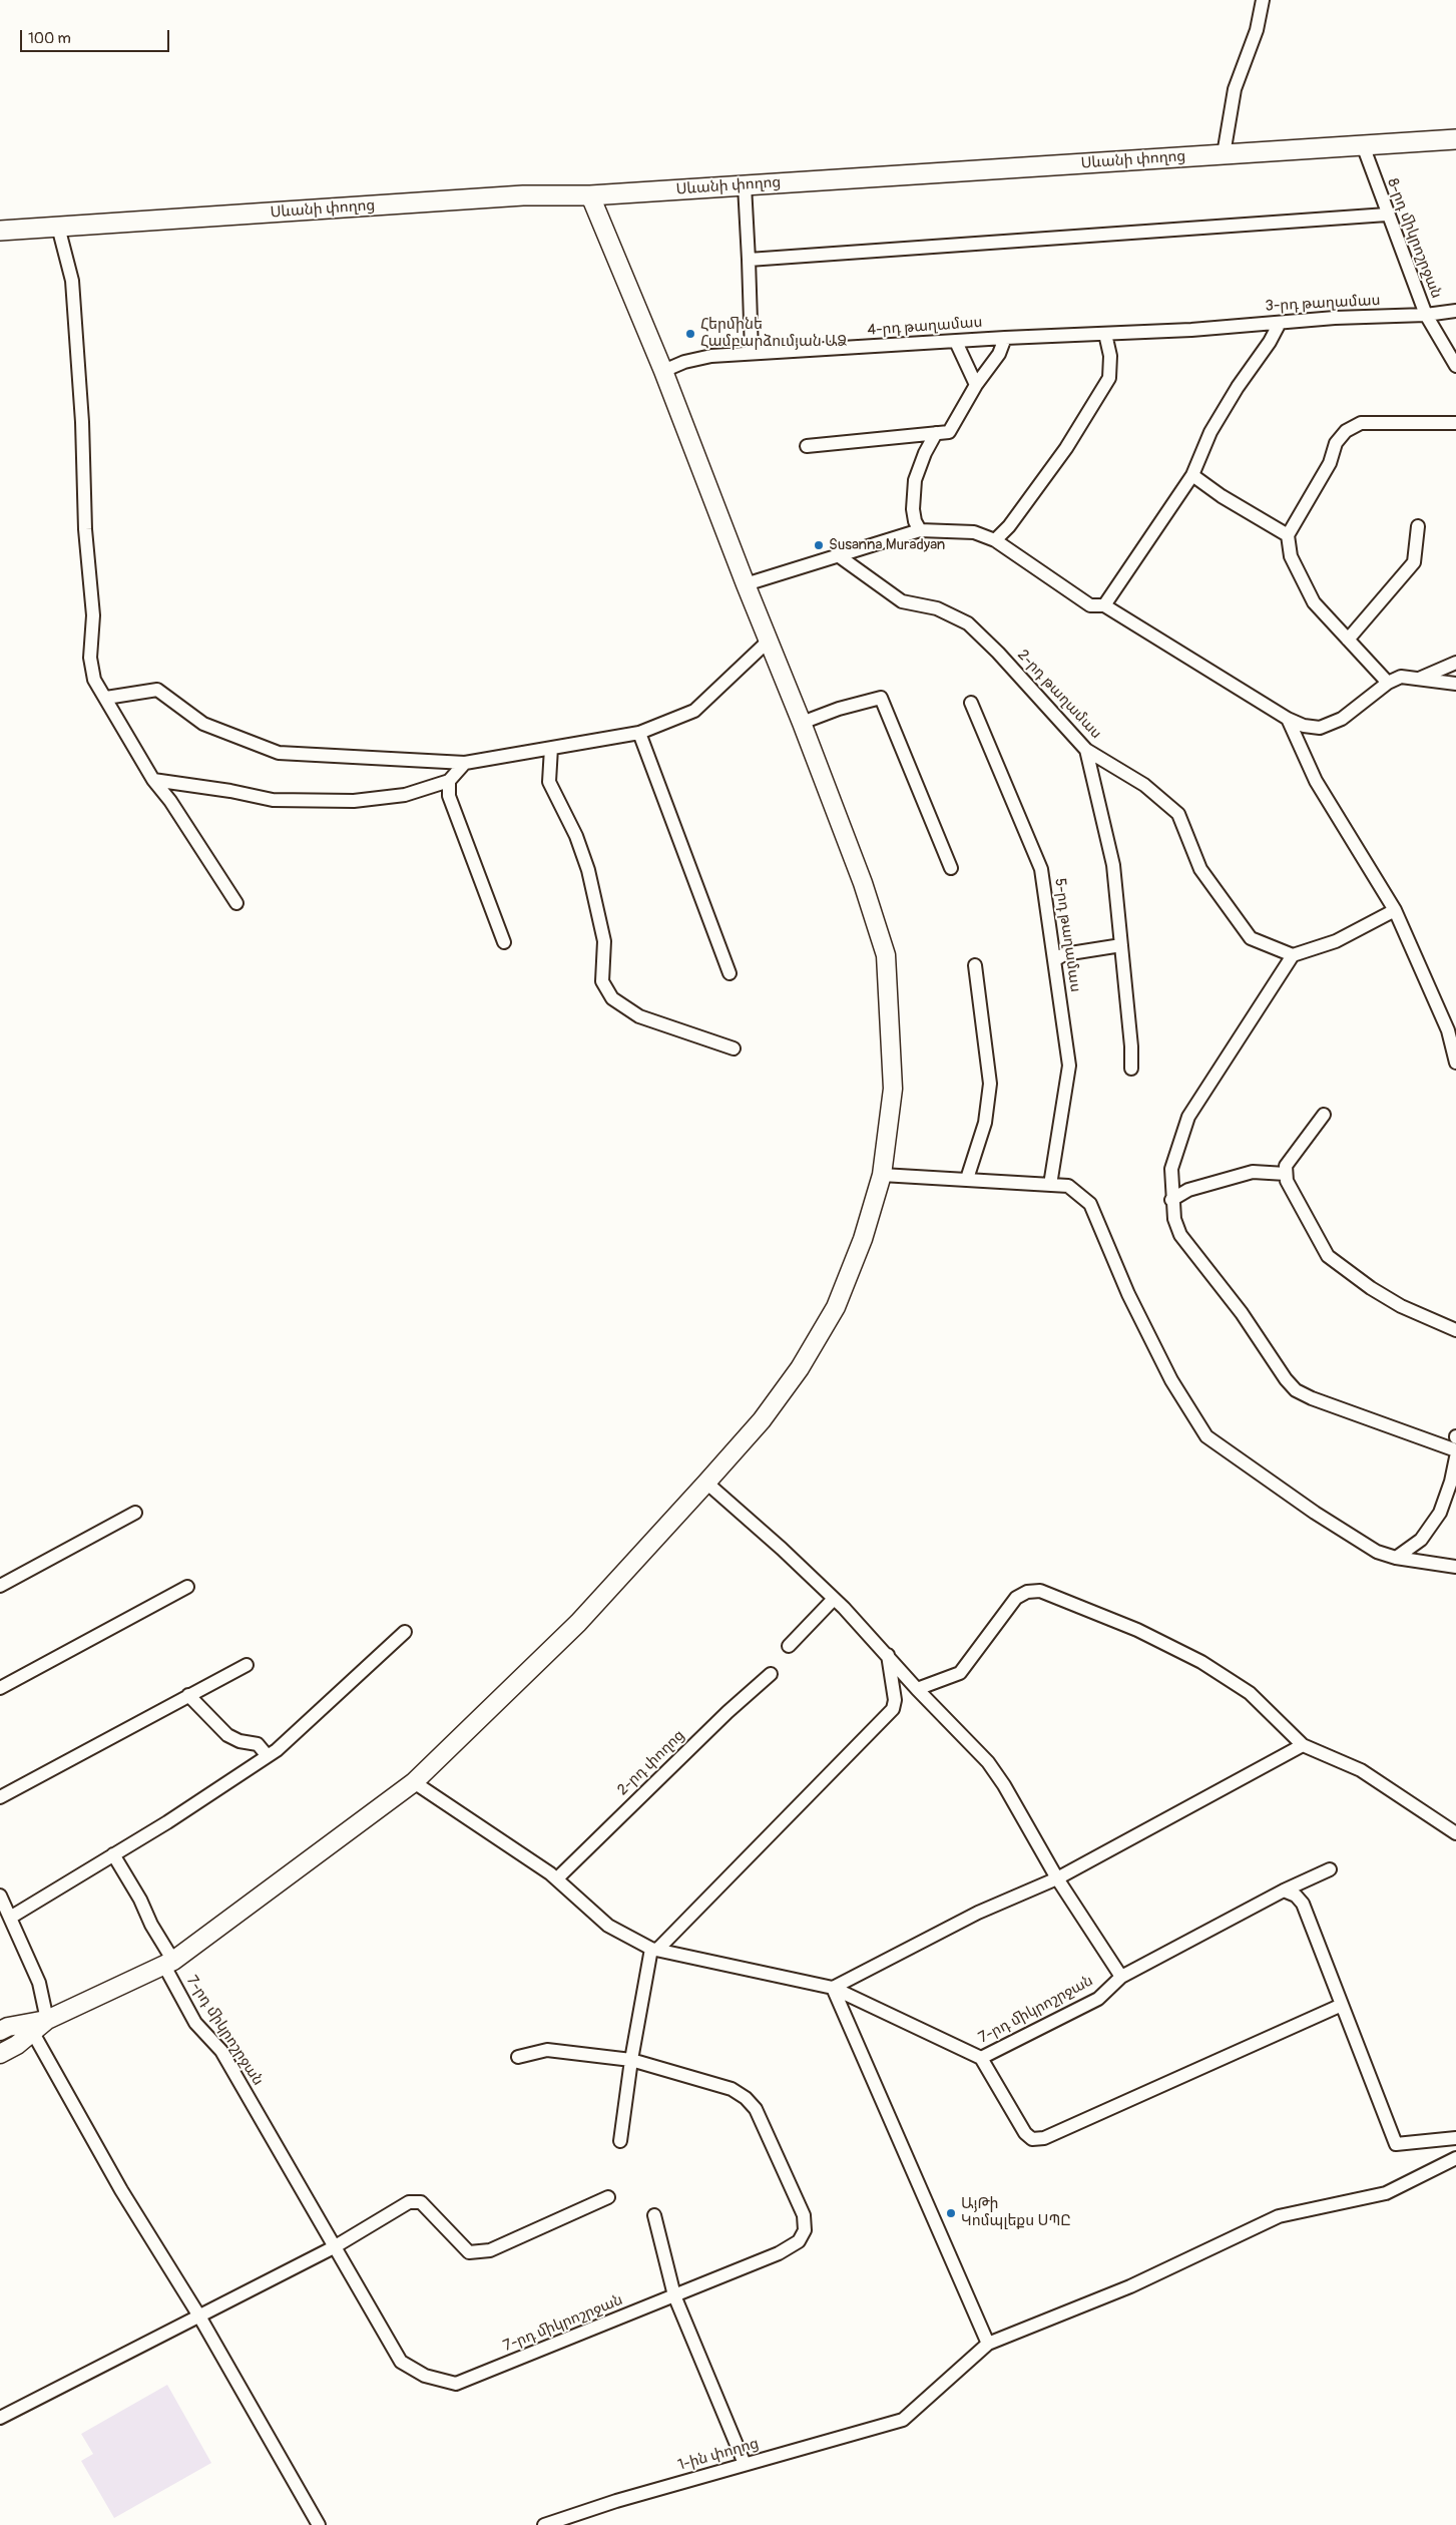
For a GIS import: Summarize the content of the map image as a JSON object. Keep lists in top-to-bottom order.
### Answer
{
  "streets": {
    "main road": ["Սևանի փողոց"],
    "street": [
      "8-րդ միկրոշրջան",
      "3-րդ թաղամաս",
      "4-րդ թաղամաս",
      "2-րդ թաղամաս",
      "5-րդ թաղամաս",
      "2-րդ փողոց",
      "7-րդ միկրոշրջան",
      "1-ին փողոց"
    ]
  },
  "crossings": [
    ["Սևանի փողոց", "8-րդ միկրոշրջան"],
    ["8-րդ միկրոշրջան", "3-րդ թաղամաս"],
    ["3-րդ թաղամաս", "4-րդ թաղամաս"],
    ["2-րդ փողոց", "7-րդ միկրոշրջան"]
  ],
  "places": ["Հերմինե Համբարձումյան ԱՁ", "Susanna Muradyan", "ԱյԹի Կոմպլեքս ՍՊԸ"],
  "scale_bar": "100 m"
}
